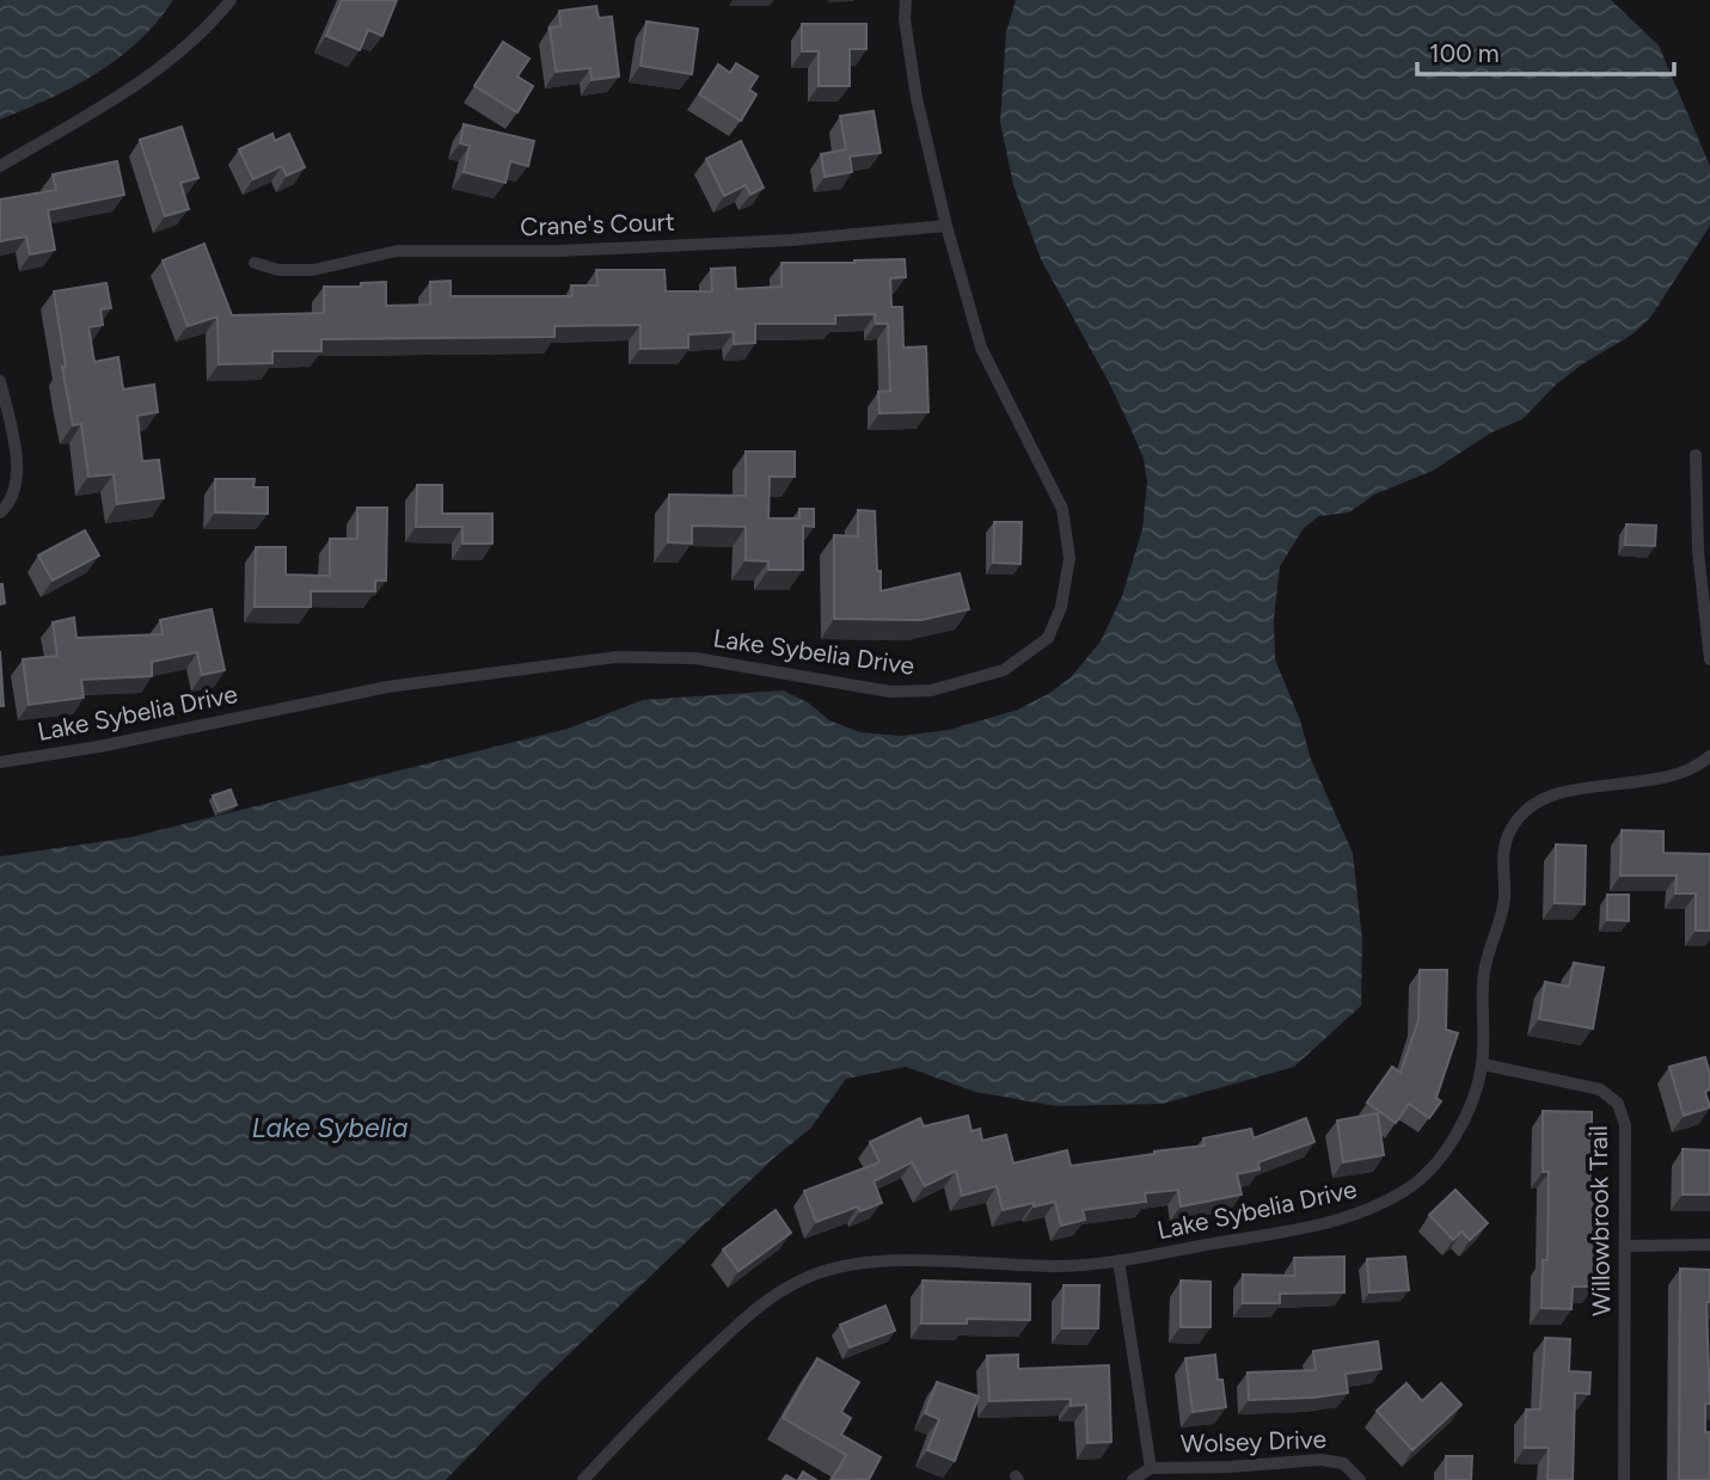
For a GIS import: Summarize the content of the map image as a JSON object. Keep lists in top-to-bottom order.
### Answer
{
  "streets": {
    "street": [
      "Crane's Court",
      "Lake Sybelia Drive",
      "Willowbrook Trail",
      "Wolsey Drive"
    ]
  },
  "crossings": [
    ["Crane's Court", "Lake Sybelia Drive"],
    ["Lake Sybelia Drive", "Willowbrook Trail"],
    ["Lake Sybelia Drive", "Wolsey Drive"]
  ],
  "water": ["Lake Sybelia"],
  "scale_bar": "100 m"
}
